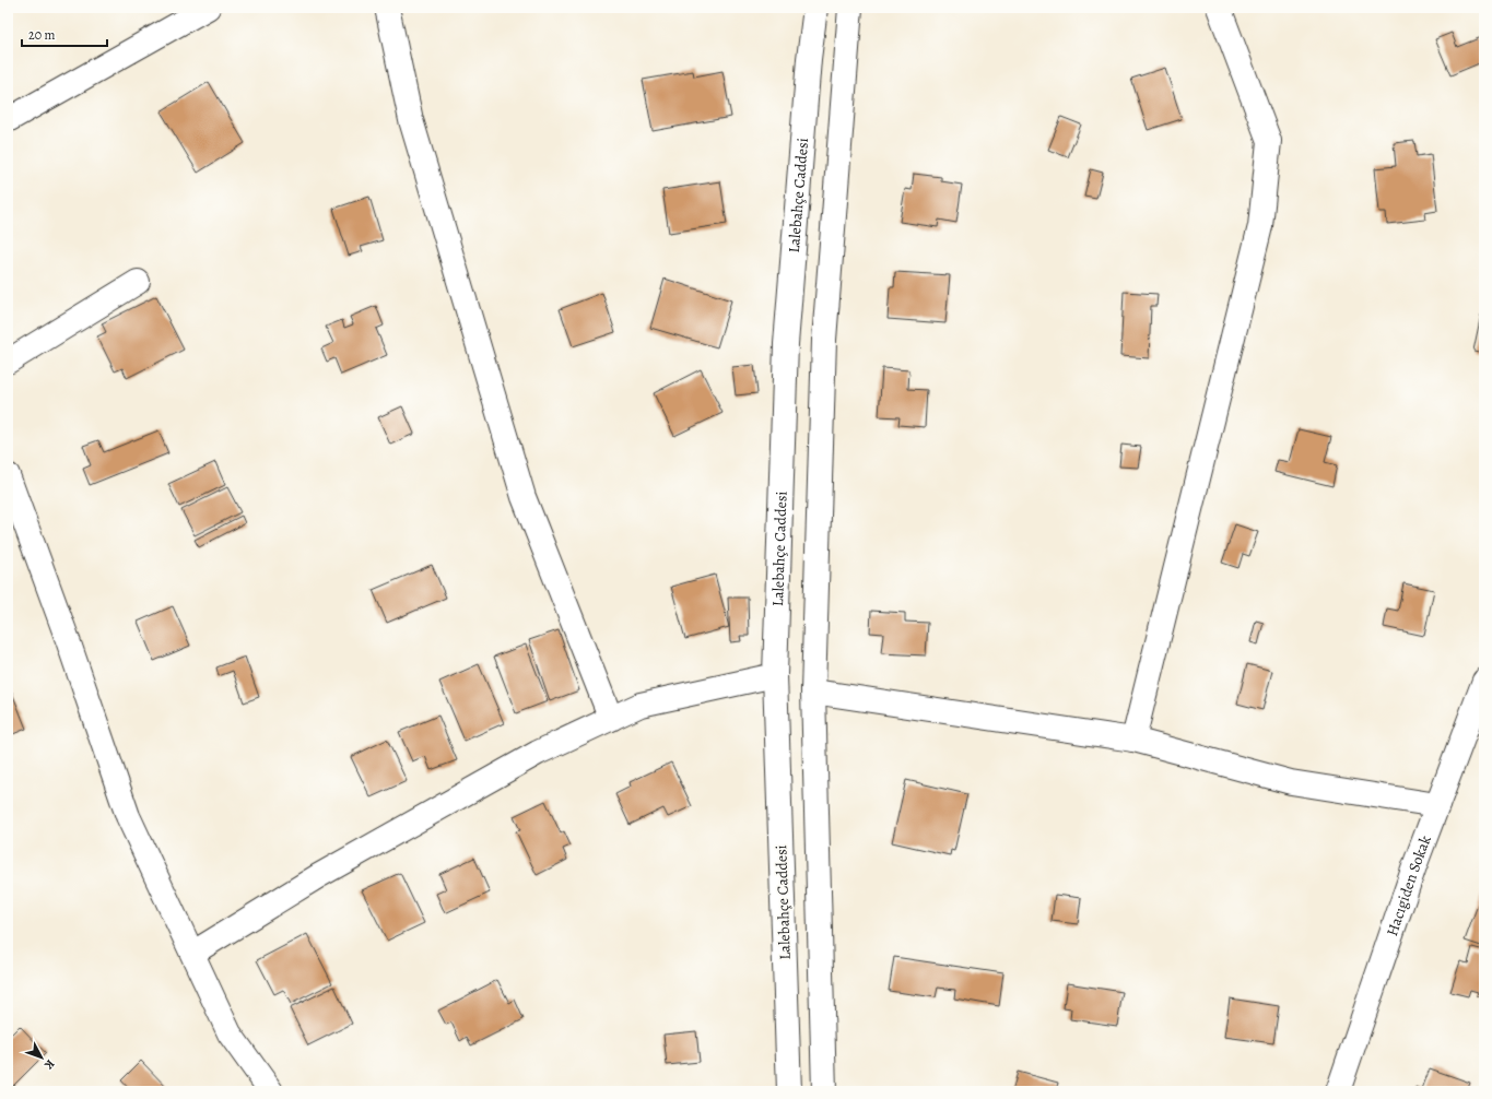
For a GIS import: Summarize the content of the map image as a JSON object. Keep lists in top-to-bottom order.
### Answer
{
  "streets": {
    "street": ["Lalebahçe Caddesi", "Hacıgiden Sokak"]
  },
  "scale_bar": "20 m",
  "north": "bottom right"
}
